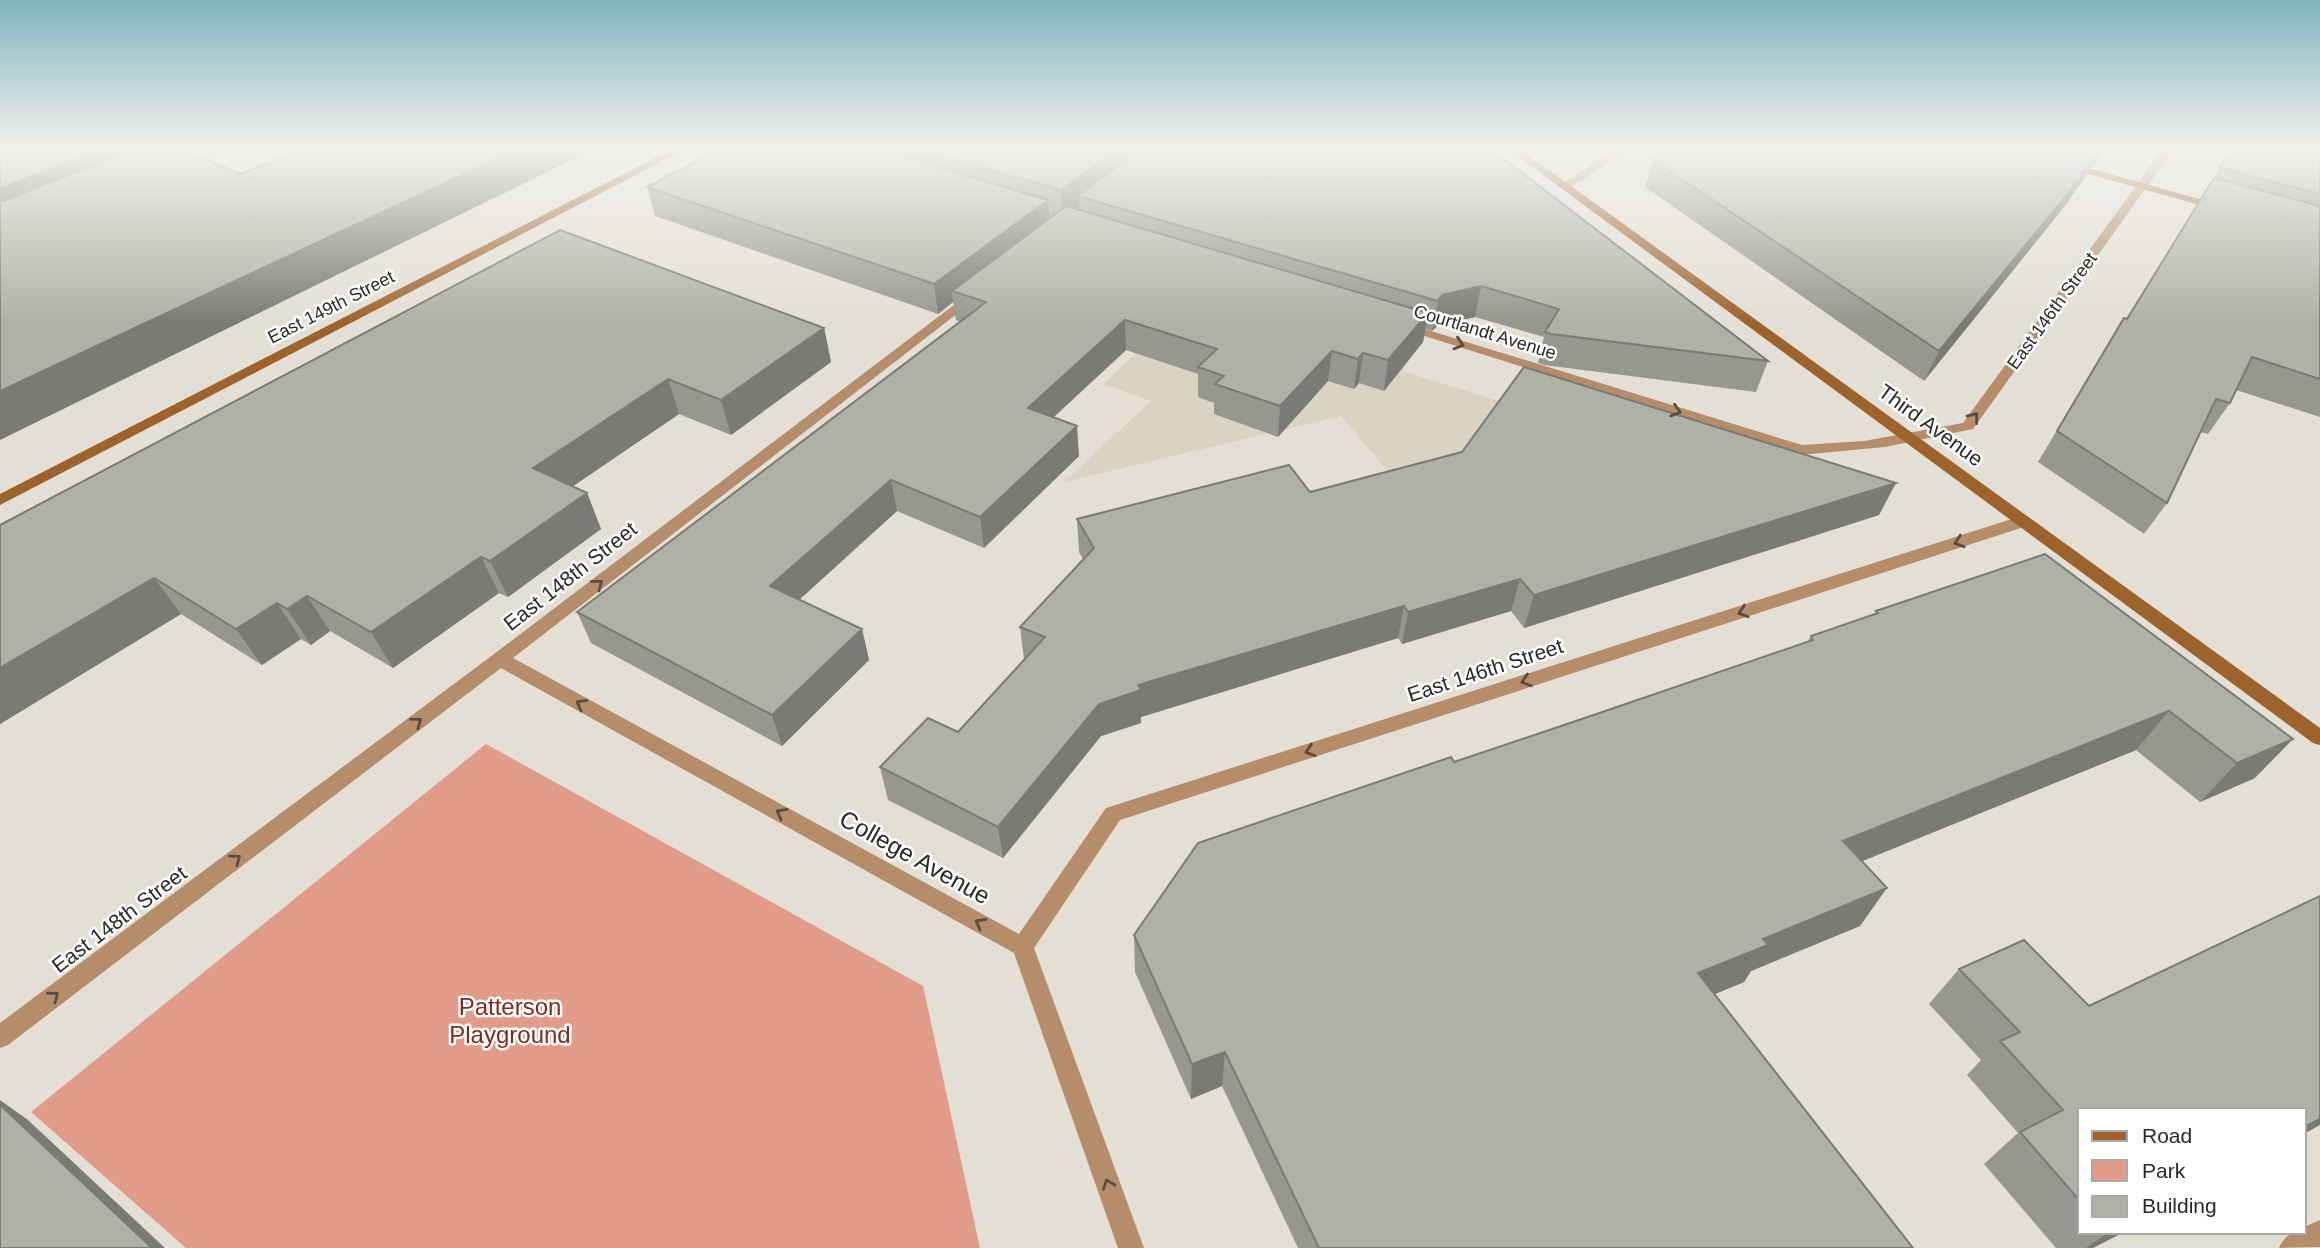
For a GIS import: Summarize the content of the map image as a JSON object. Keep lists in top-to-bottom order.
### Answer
{
  "streets": {
    "main road": ["East 149th Street", "Third Avenue"],
    "street": [
      "East 146th Street",
      "Courtlandt Avenue",
      "East 148th Street",
      "College Avenue"
    ]
  },
  "crossings": [
    ["East 146th Street", "Courtlandt Avenue"],
    ["East 146th Street", "Third Avenue"],
    ["East 146th Street", "College Avenue"],
    ["Courtlandt Avenue", "Third Avenue"],
    ["East 148th Street", "College Avenue"]
  ],
  "one_way": ["Courtlandt Avenue", "East 148th Street", "College Avenue"],
  "parks": ["Patterson Playground"],
  "legend": ["Road", "Park", "Building"]
}
